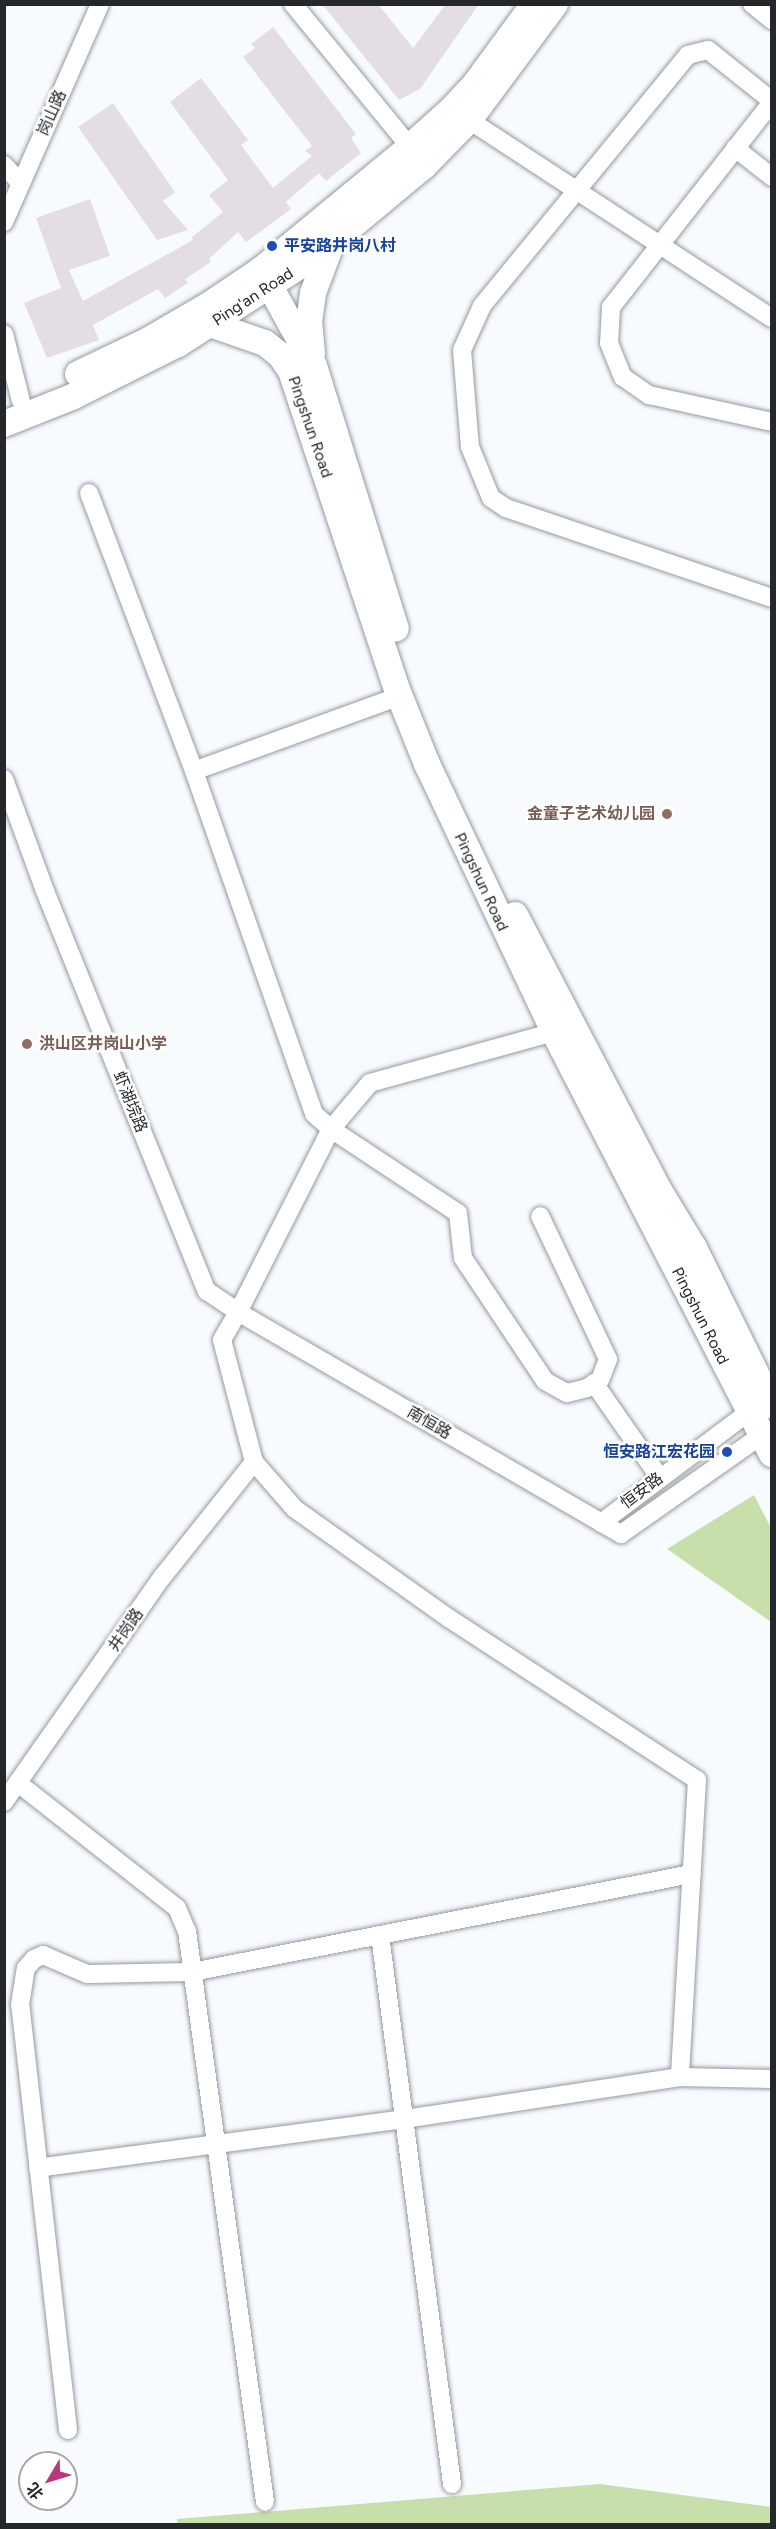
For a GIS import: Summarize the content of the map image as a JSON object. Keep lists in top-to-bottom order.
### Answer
{
  "streets": {
    "main road": ["Ping'an Road", "Pingshun Road"],
    "street": [
      "岗山路",
      "虾湖垸路",
      "南恒路",
      "恒安路",
      "井岗路"
    ]
  },
  "crossings": [
    ["Ping'an Road", "Pingshun Road"],
    ["Pingshun Road", "恒安路"],
    ["虾湖垸路", "南恒路"],
    ["南恒路", "恒安路"]
  ],
  "places": [
    "平安路井岗八村",
    "金童子艺术幼儿园",
    "洪山区井岗山小学",
    "恒安路江宏花园"
  ],
  "north": "bottom left"
}
